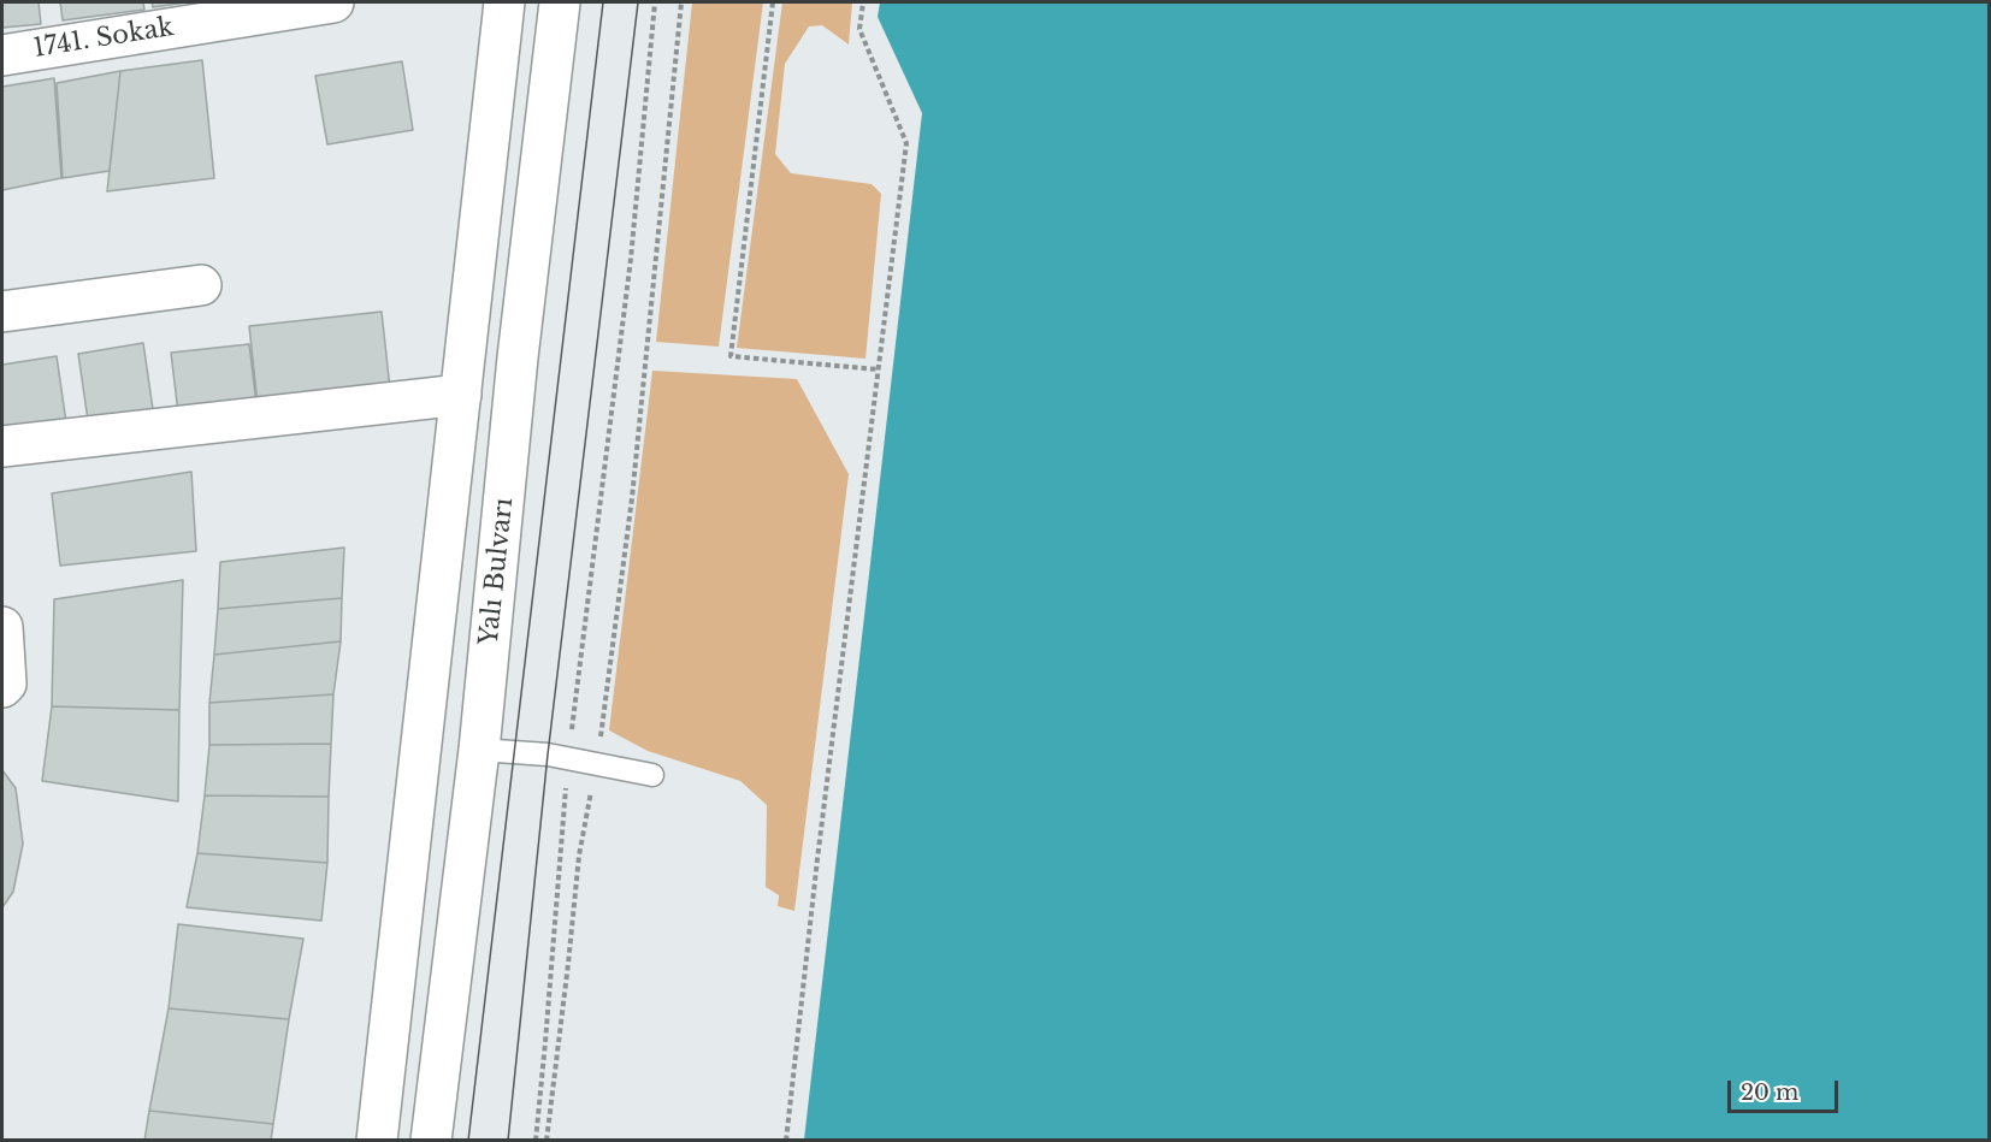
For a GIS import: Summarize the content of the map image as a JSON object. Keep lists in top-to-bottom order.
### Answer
{
  "streets": {
    "main road": ["1741. Sokak", "Yalı Bulvarı"]
  },
  "scale_bar": "20 m"
}
